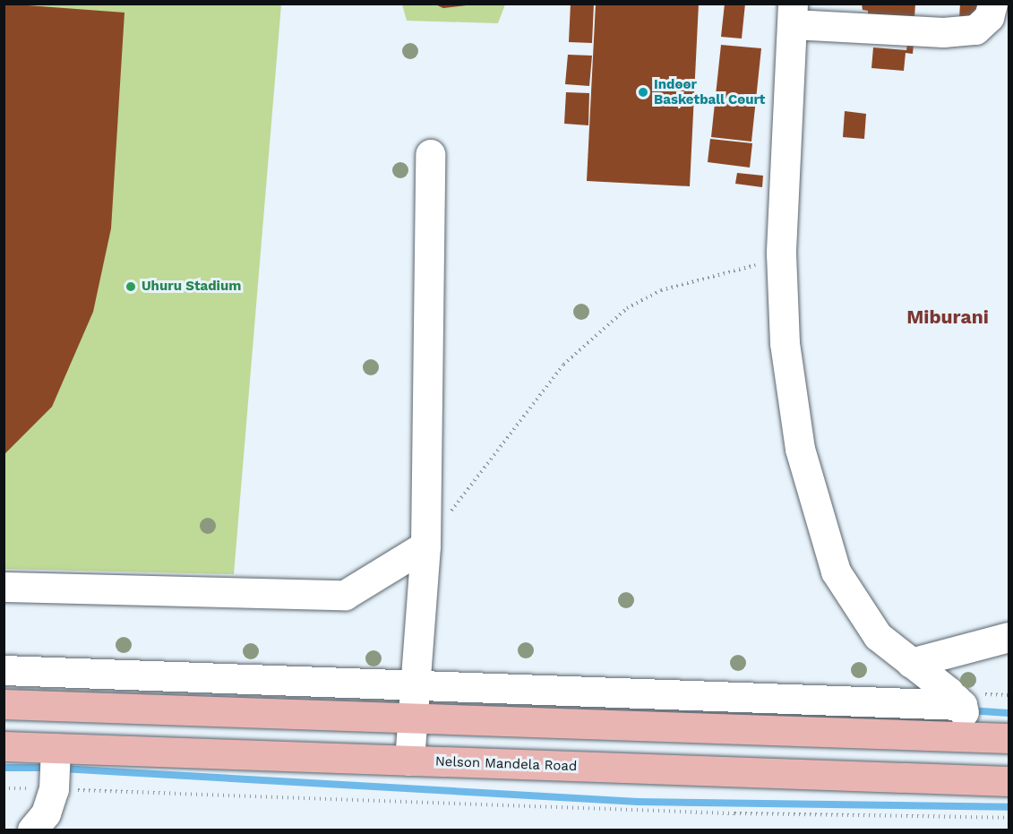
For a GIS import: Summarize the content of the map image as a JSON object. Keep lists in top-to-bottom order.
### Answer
{
  "streets": {
    "main road": ["Nelson Mandela Road"]
  },
  "districts": ["Miburani"],
  "places": ["Indoor Basketball Court", "Uhuru Stadium"]
}
